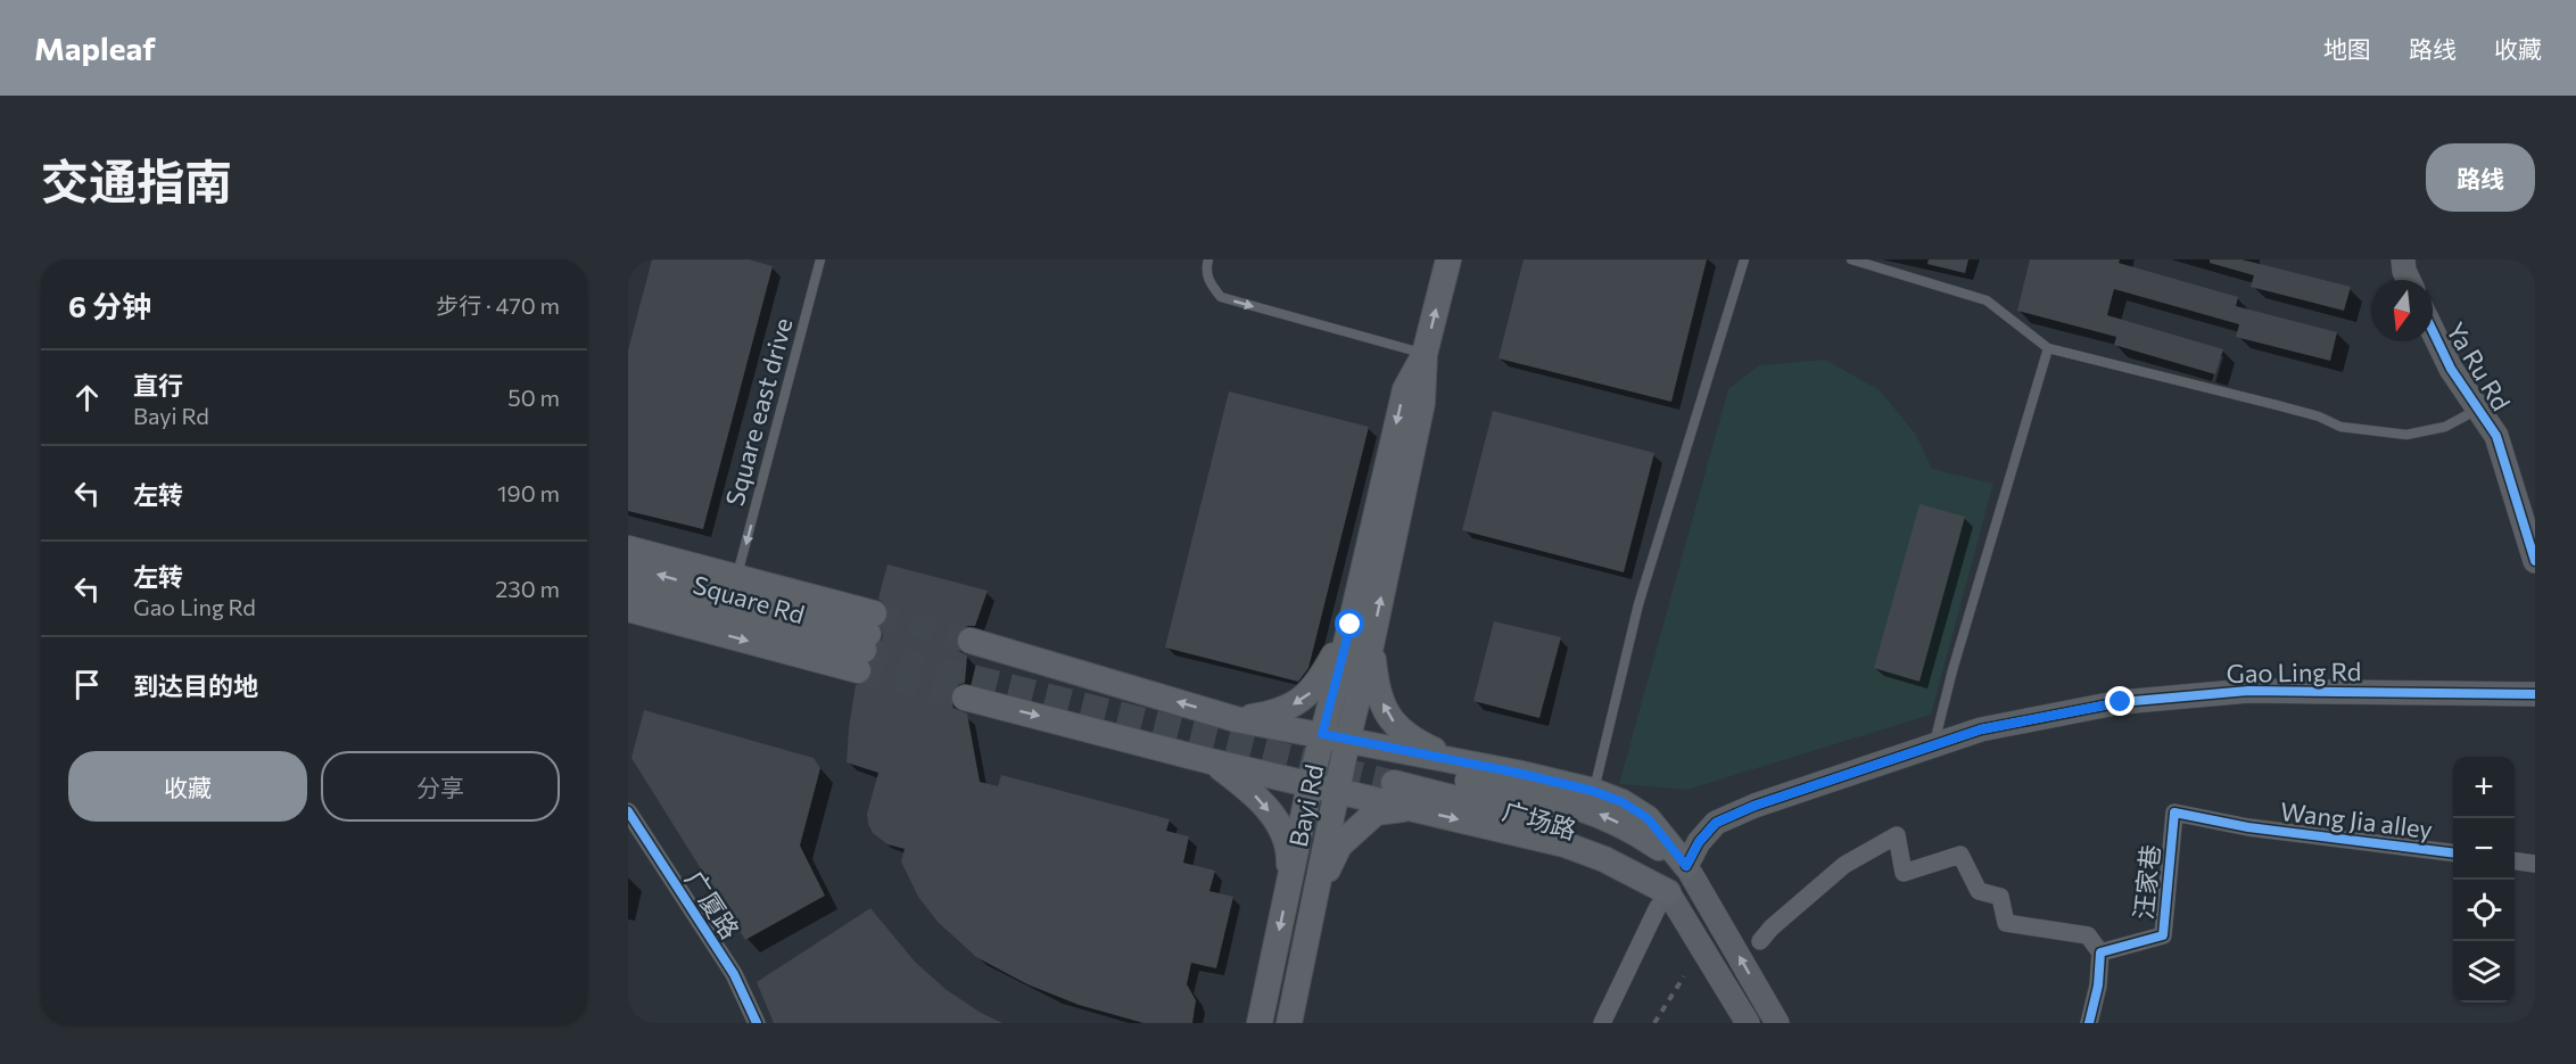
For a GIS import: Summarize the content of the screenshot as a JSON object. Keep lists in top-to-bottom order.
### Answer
{
  "streets": {
    "main road": ["Square Rd", "Bayi Rd", "广场路"],
    "street": [
      "Ya Ru Rd",
      "Gao Ling Rd",
      "Wang Jia alley",
      "广厦路"
    ],
    "lane": ["Square east drive"],
    "cycle path": ["汪家巷"]
  },
  "crossings": [
    ["Gao Ling Rd", "广场路"]
  ],
  "one_way": ["Square east drive"],
  "north": "bottom",
  "page": {
    "header": "Mapleaf",
    "nav": ["地图", "路线", "收藏"],
    "title": "交通指南",
    "buttons": [
      "路线",
      ["收藏", "分享"]
    ],
    "heading": ["6 分钟", "步行 · 470 m"],
    "list": [
      ["直行", "Bayi Rd", "50 m"],
      ["左转", "190 m"],
      ["左转", "Gao Ling Rd", "230 m"],
      "到达目的地"
    ],
    "map_buttons": ["+", "−"]
  }
}
